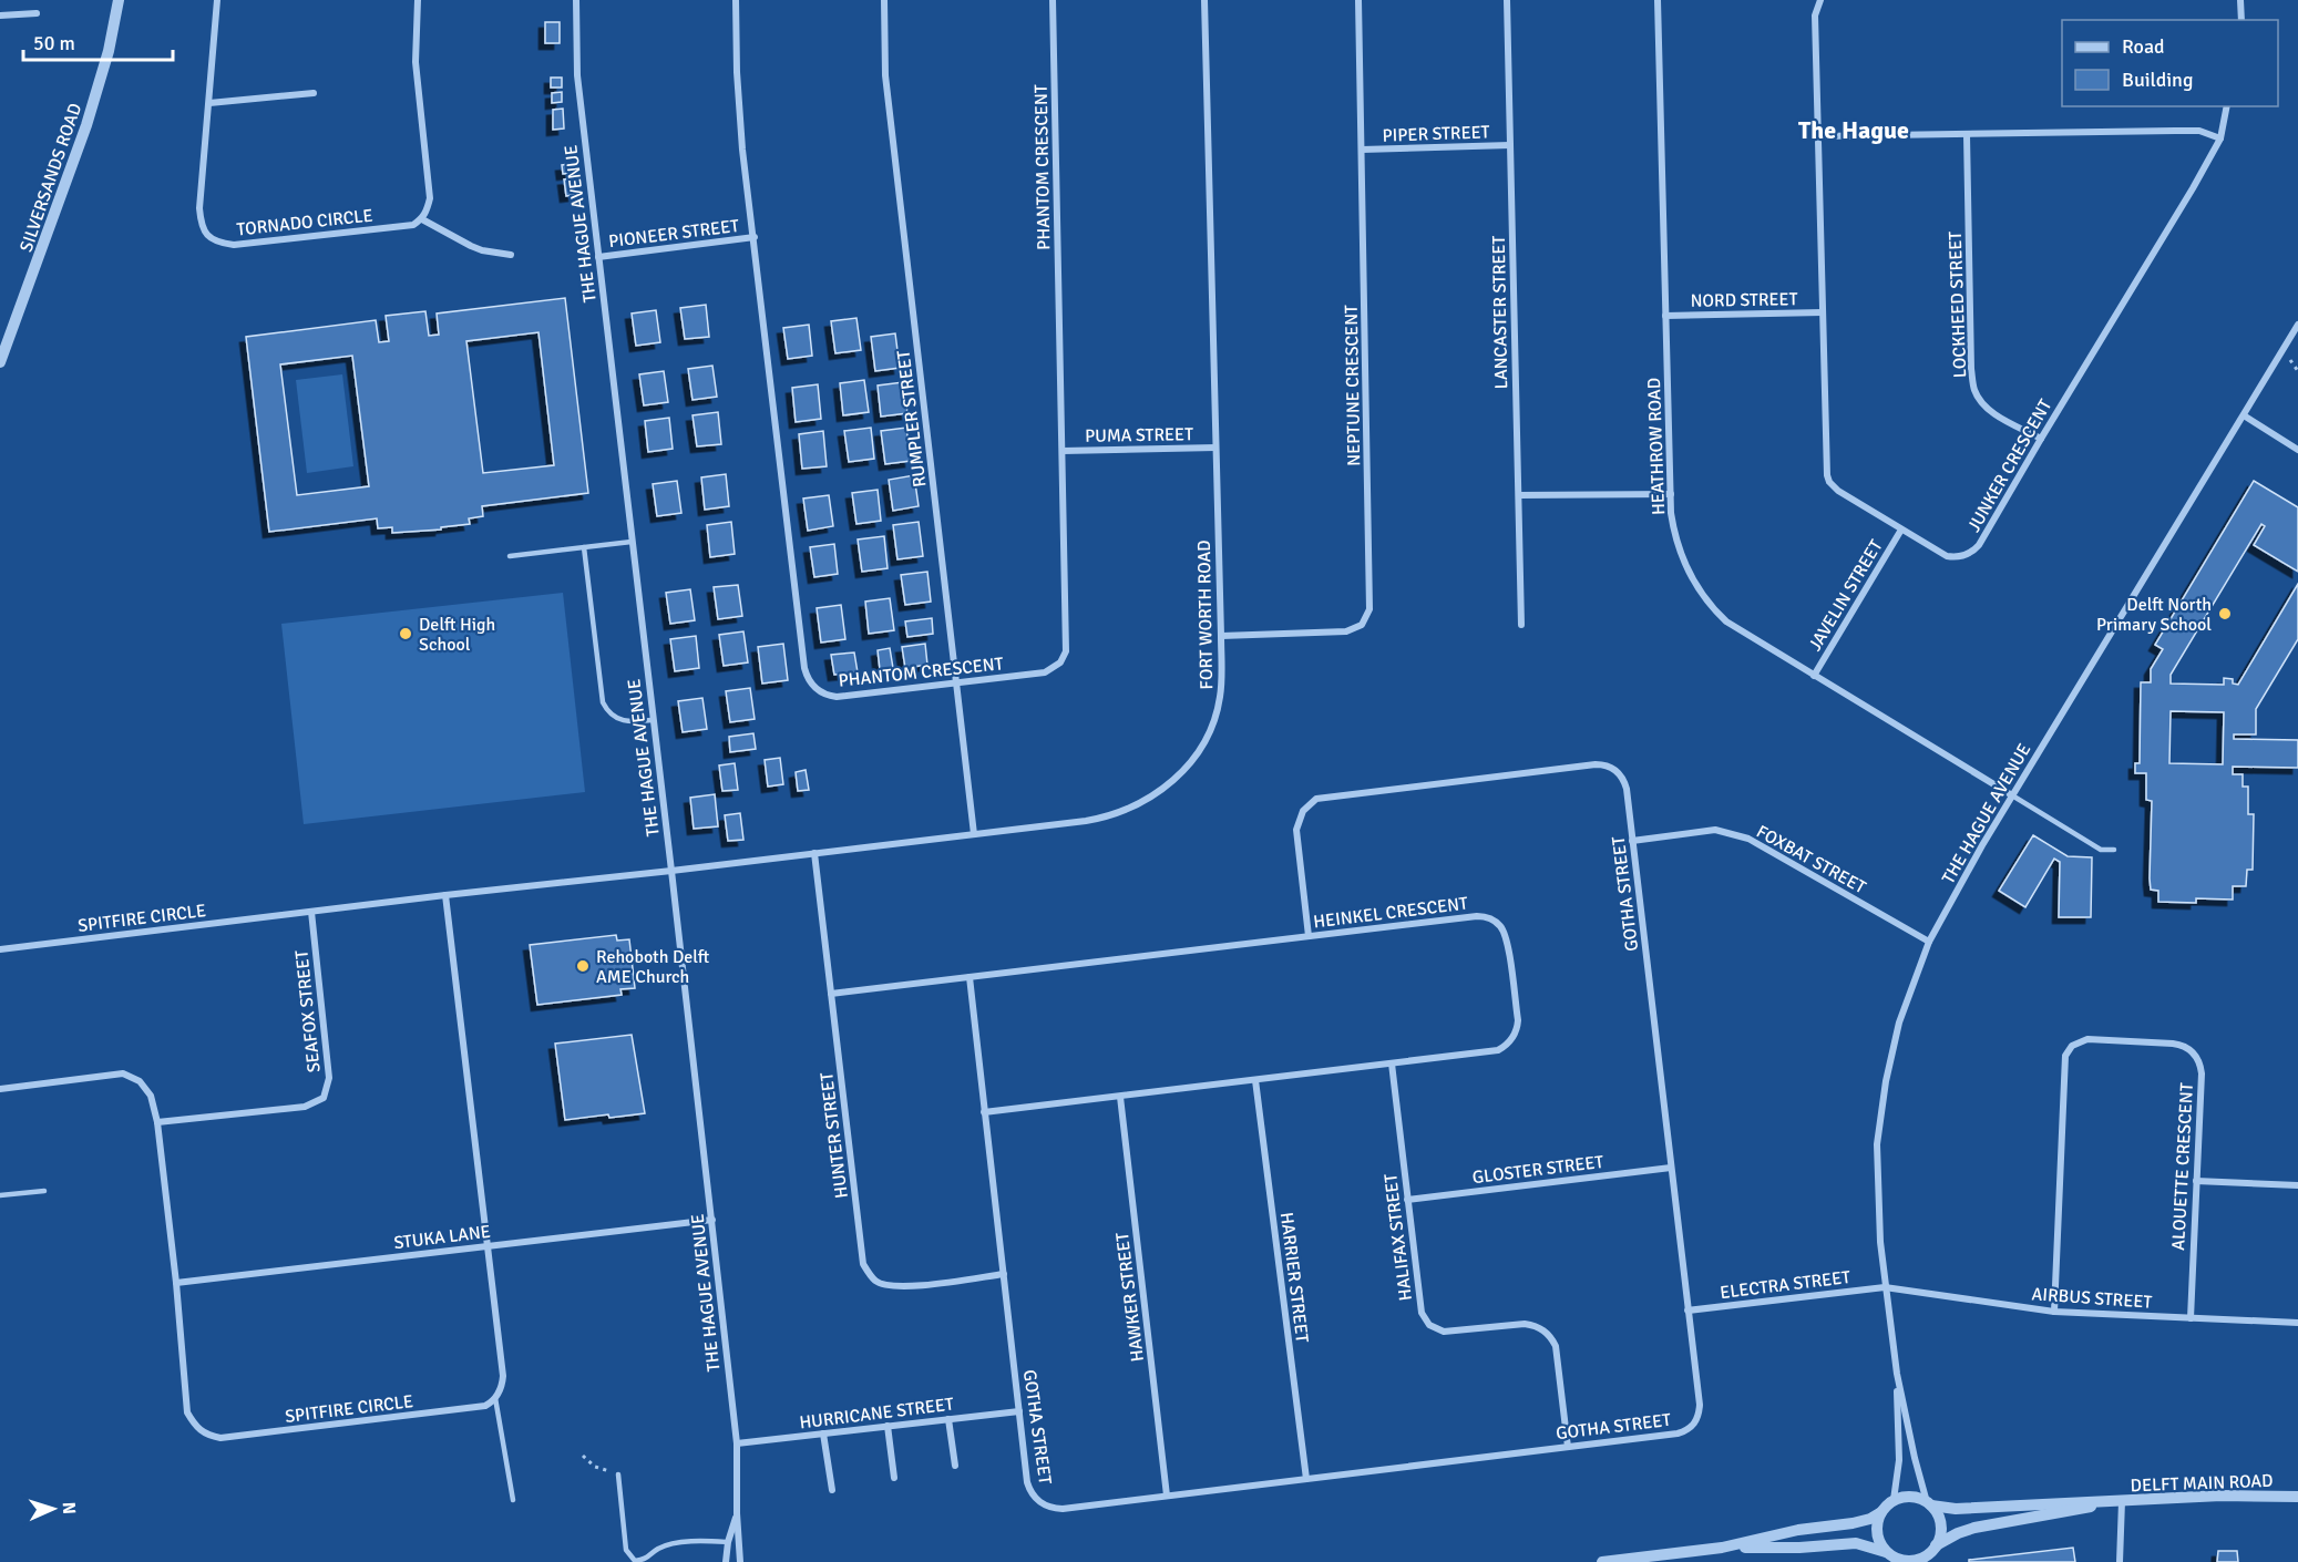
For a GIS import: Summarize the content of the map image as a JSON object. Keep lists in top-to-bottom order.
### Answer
{
  "streets": {
    "street": [
      "PIPER STREET",
      "PHANTOM CRESCENT",
      "SILVERSANDS ROAD",
      "TORNADO CIRCLE",
      "THE HAGUE AVENUE",
      "PIONEER STREET",
      "NORD STREET",
      "LOCKHEED STREET",
      "LANCASTER STREET",
      "NEPTUNE CRESCENT",
      "RUMPLER STREET",
      "PUMA STREET",
      "HEATHROW ROAD",
      "JUNKER CRESCENT",
      "JAVELIN STREET",
      "FORT WORTH ROAD",
      "FOXBAT STREET",
      "GOTHA STREET",
      "HEINKEL CRESCENT",
      "SPITFIRE CIRCLE",
      "SEAFOX STREET",
      "HUNTER STREET",
      "ALOUETTE CRESCENT",
      "GLOSTER STREET",
      "STUKA LANE",
      "HALIFAX STREET",
      "HARRIER STREET",
      "ELECTRA STREET",
      "HAWKER STREET",
      "AIRBUS STREET",
      "HURRICANE STREET",
      "DELFT MAIN ROAD"
    ]
  },
  "crossings": [
    ["PIPER STREET", "LANCASTER STREET"],
    ["PIPER STREET", "NEPTUNE CRESCENT"],
    ["PHANTOM CRESCENT", "PIONEER STREET"],
    ["PHANTOM CRESCENT", "RUMPLER STREET"],
    ["PHANTOM CRESCENT", "PUMA STREET"],
    ["THE HAGUE AVENUE", "PIONEER STREET"],
    ["THE HAGUE AVENUE", "HEATHROW ROAD"],
    ["THE HAGUE AVENUE", "FORT WORTH ROAD"],
    ["THE HAGUE AVENUE", "FOXBAT STREET"],
    ["THE HAGUE AVENUE", "SPITFIRE CIRCLE"],
    ["THE HAGUE AVENUE", "STUKA LANE"],
    ["THE HAGUE AVENUE", "ELECTRA STREET"],
    ["THE HAGUE AVENUE", "AIRBUS STREET"],
    ["THE HAGUE AVENUE", "HURRICANE STREET"],
    ["THE HAGUE AVENUE", "DELFT MAIN ROAD"],
    ["NORD STREET", "HEATHROW ROAD"],
    ["NORD STREET", "JUNKER CRESCENT"],
    ["LOCKHEED STREET", "JUNKER CRESCENT"],
    ["NEPTUNE CRESCENT", "FORT WORTH ROAD"],
    ["RUMPLER STREET", "FORT WORTH ROAD"],
    ["PUMA STREET", "FORT WORTH ROAD"],
    ["HEATHROW ROAD", "JAVELIN STREET"],
    ["JUNKER CRESCENT", "JAVELIN STREET"],
    ["FORT WORTH ROAD", "SPITFIRE CIRCLE"],
    ["FORT WORTH ROAD", "HUNTER STREET"],
    ["FOXBAT STREET", "GOTHA STREET"],
    ["GOTHA STREET", "HEINKEL CRESCENT"],
    ["GOTHA STREET", "HUNTER STREET"],
    ["GOTHA STREET", "GLOSTER STREET"],
    ["GOTHA STREET", "HALIFAX STREET"],
    ["GOTHA STREET", "HARRIER STREET"],
    ["GOTHA STREET", "ELECTRA STREET"],
    ["GOTHA STREET", "HAWKER STREET"],
    ["GOTHA STREET", "HURRICANE STREET"],
    ["HEINKEL CRESCENT", "HUNTER STREET"],
    ["HEINKEL CRESCENT", "HALIFAX STREET"],
    ["HEINKEL CRESCENT", "HARRIER STREET"],
    ["HEINKEL CRESCENT", "HAWKER STREET"],
    ["SPITFIRE CIRCLE", "SEAFOX STREET"],
    ["SPITFIRE CIRCLE", "STUKA LANE"],
    ["ALOUETTE CRESCENT", "AIRBUS STREET"],
    ["GLOSTER STREET", "HALIFAX STREET"],
    ["ELECTRA STREET", "AIRBUS STREET"]
  ],
  "districts": ["The Hague"],
  "places": ["Delft North Primary School", "Delft High School", "Rehoboth Delft AME Church"],
  "legend": ["Road", "Building"],
  "scale_bar": "50 m",
  "north": "right"
}
